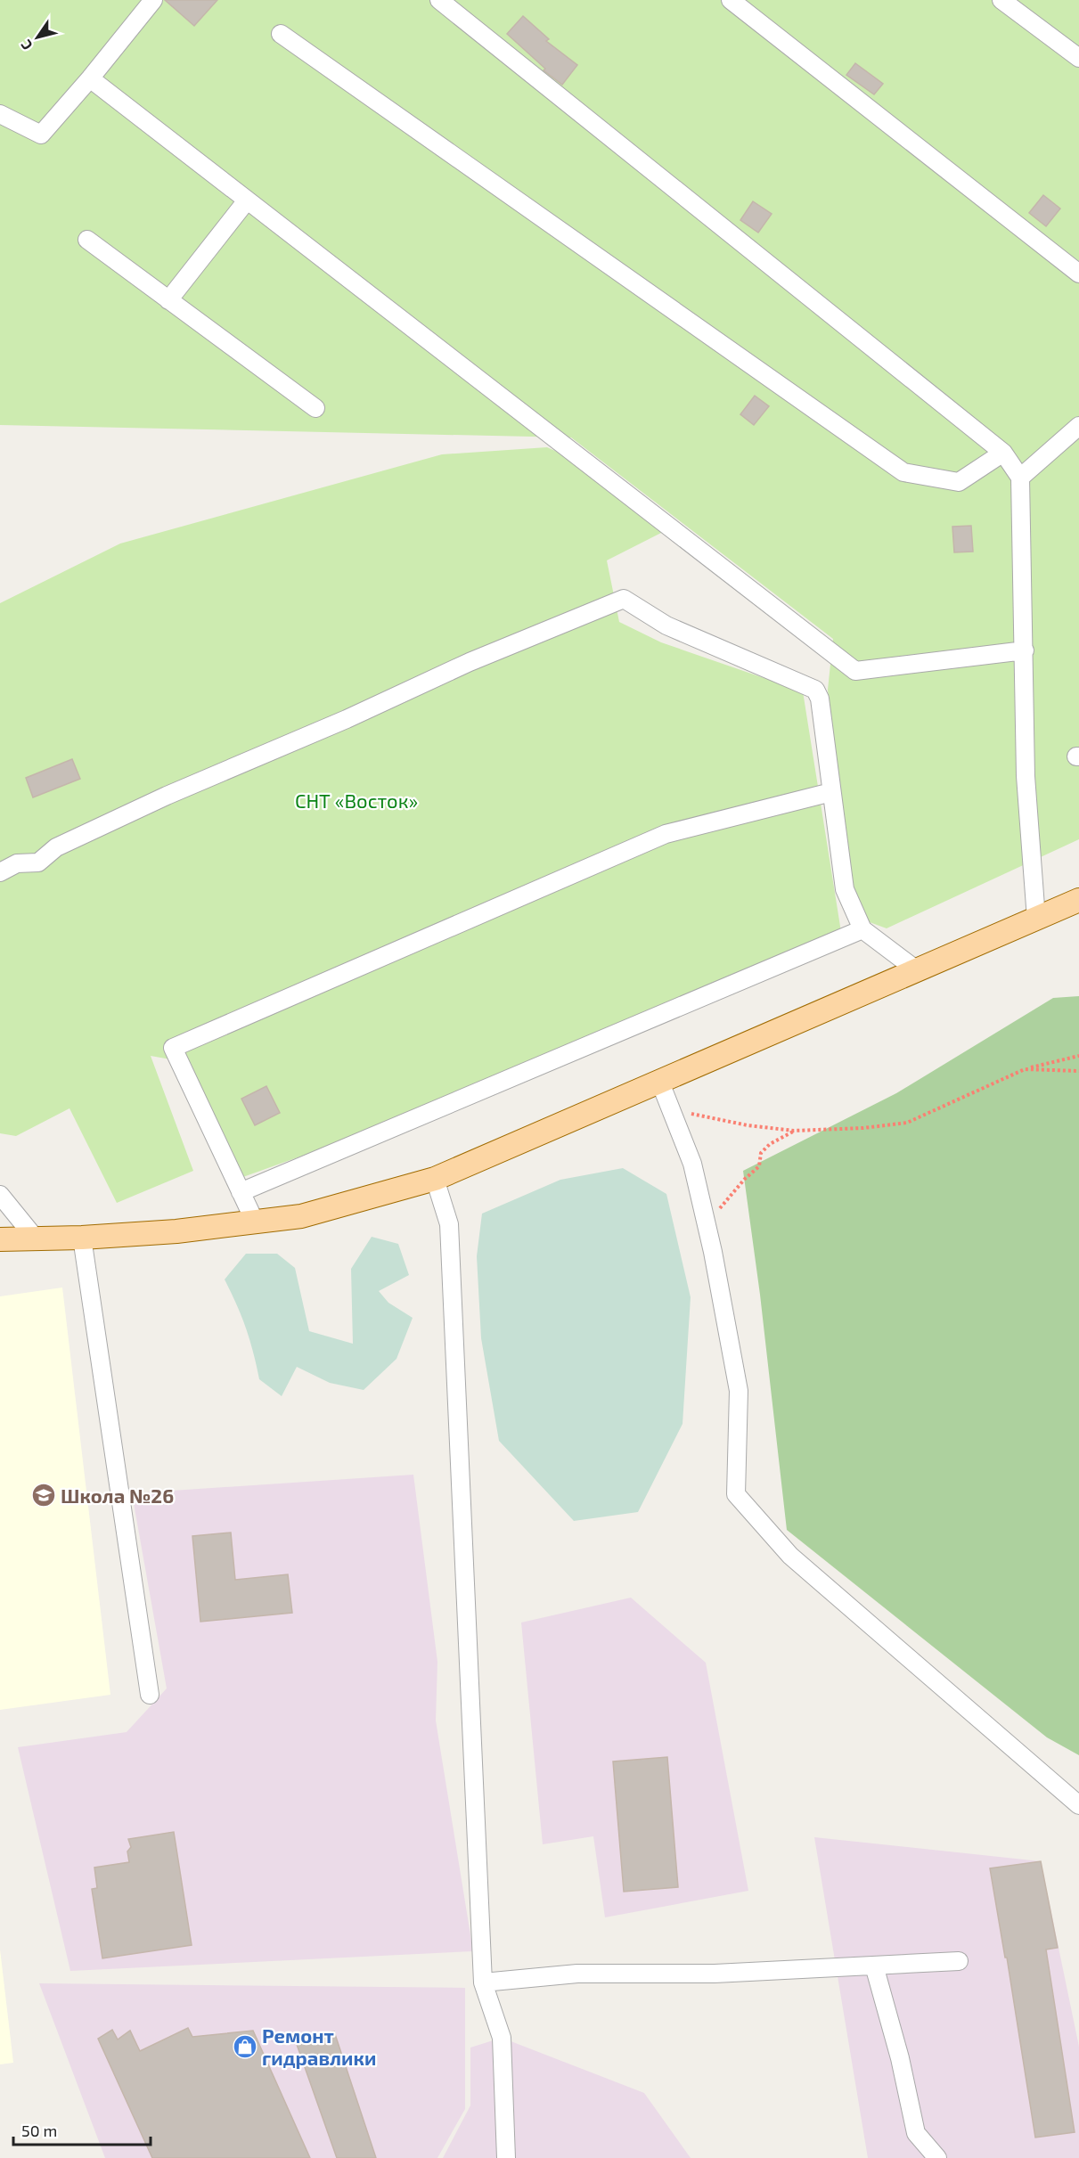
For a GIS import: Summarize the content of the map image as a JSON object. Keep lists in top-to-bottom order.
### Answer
{
  "parks": ["СНТ «Восток»"],
  "places": {
    "school or university": ["Школа №26"],
    "shop": ["Ремонт гидравлики"]
  },
  "scale_bar": "50 m",
  "north": "bottom left"
}
